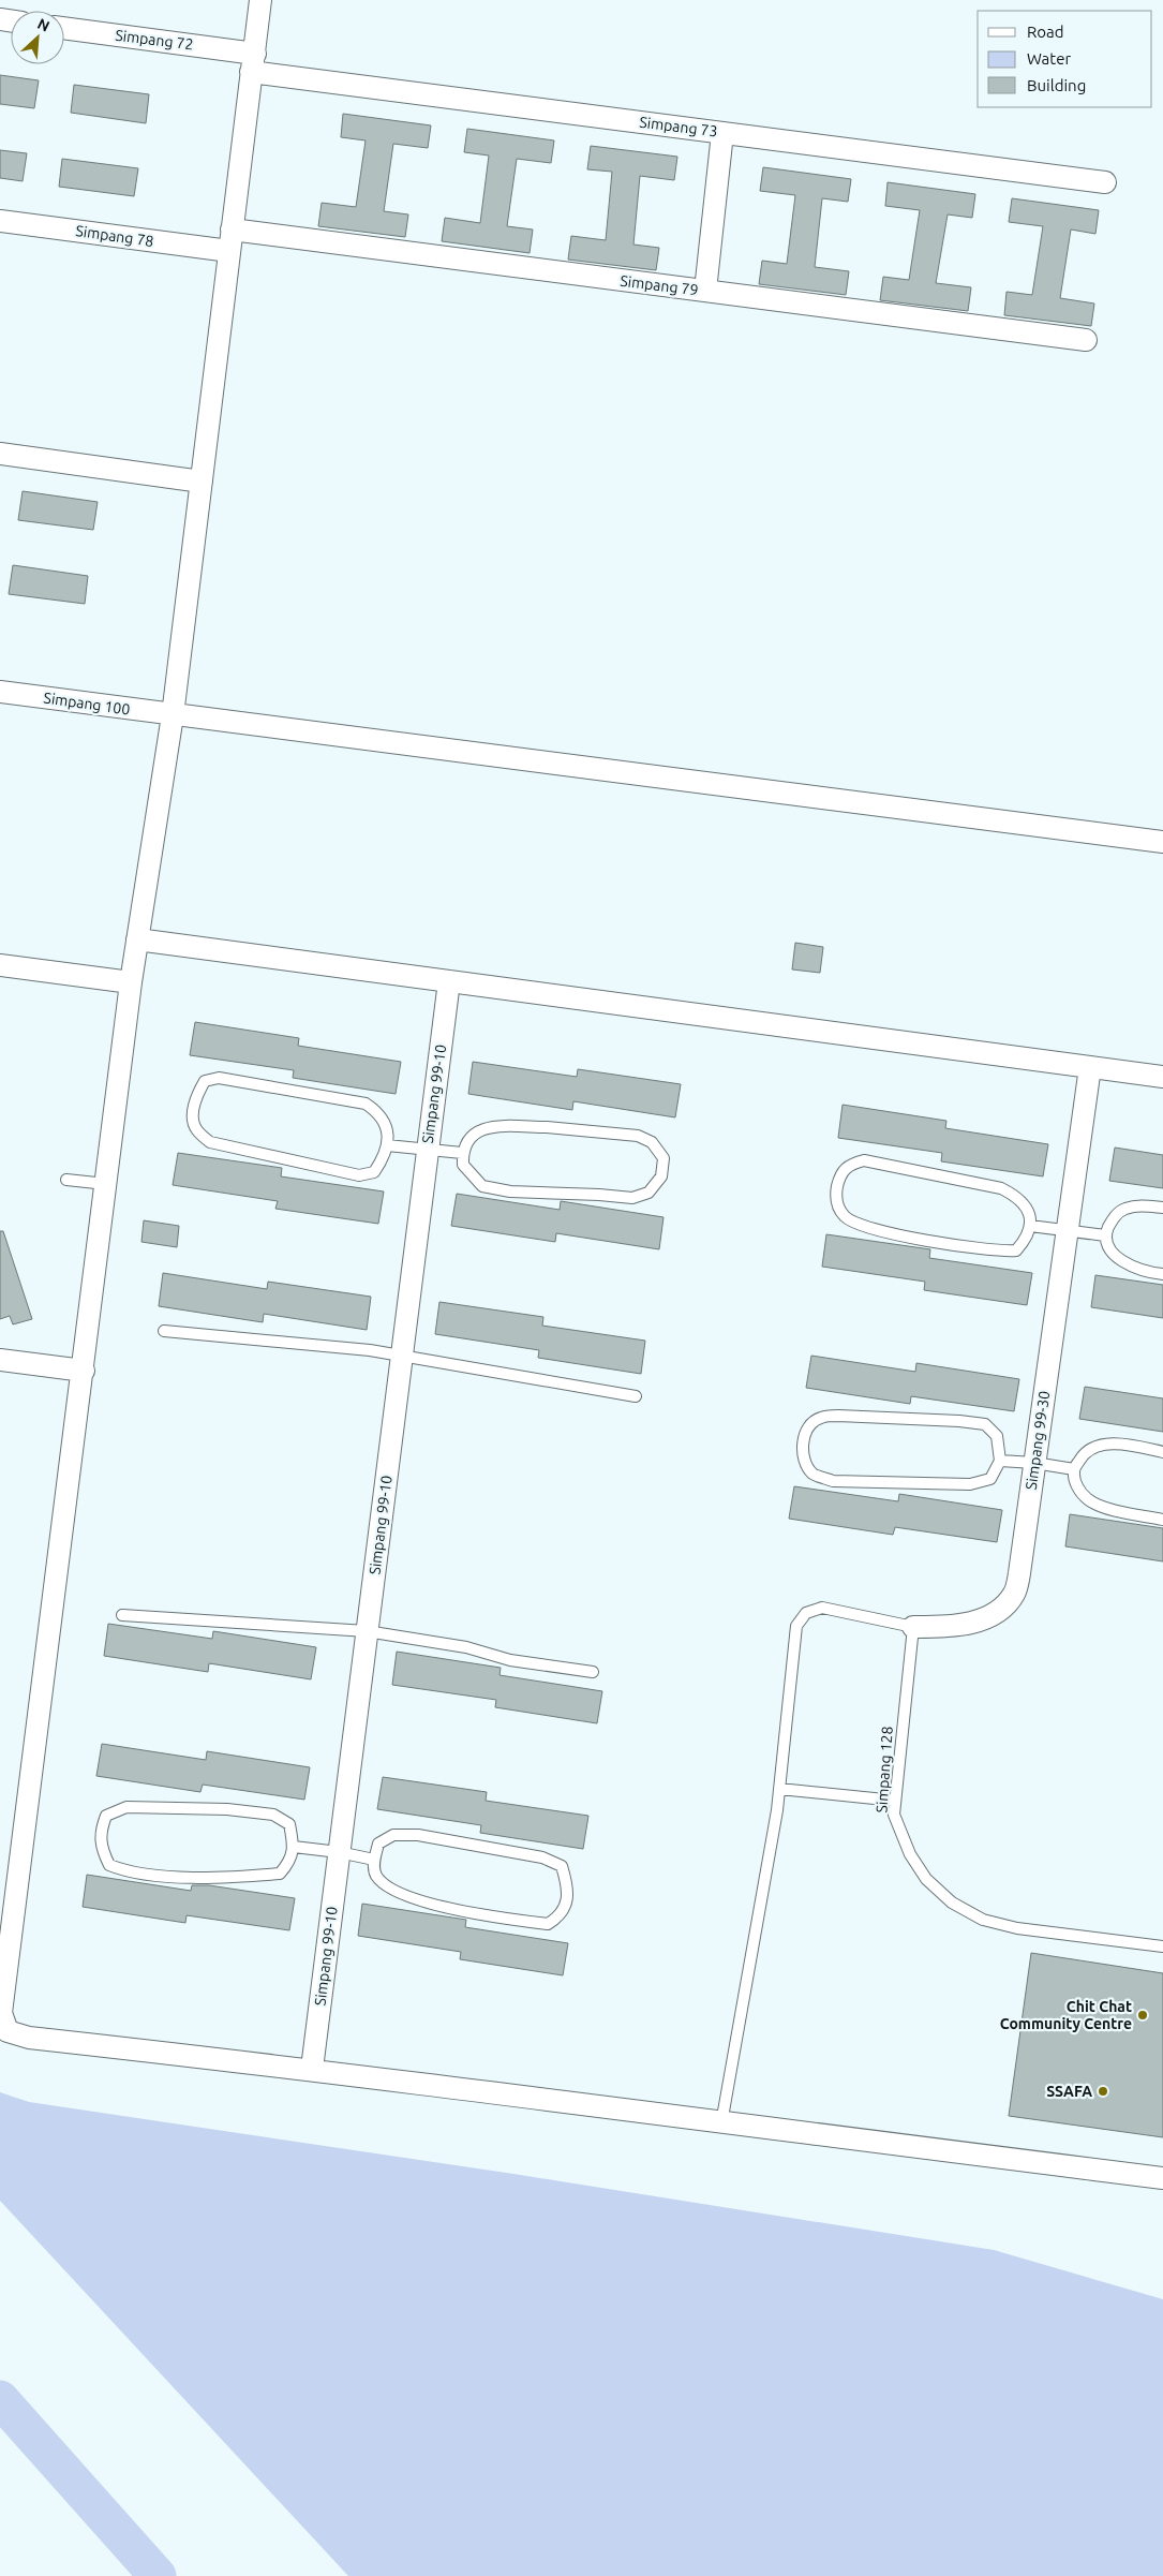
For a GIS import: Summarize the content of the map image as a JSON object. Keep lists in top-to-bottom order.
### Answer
{
  "streets": {
    "street": [
      "Simpang 72",
      "Simpang 73",
      "Simpang 78",
      "Simpang 79",
      "Simpang 100",
      "Simpang 99-10",
      "Simpang 99-30"
    ],
    "lane": ["Simpang 128"]
  },
  "crossings": [
    ["Simpang 72", "Simpang 73"],
    ["Simpang 99-30", "Simpang 128"]
  ],
  "places": ["Chit Chat Community Centre", "SSAFA"],
  "legend": ["Road", "Water", "Building"],
  "north": "top right"
}
